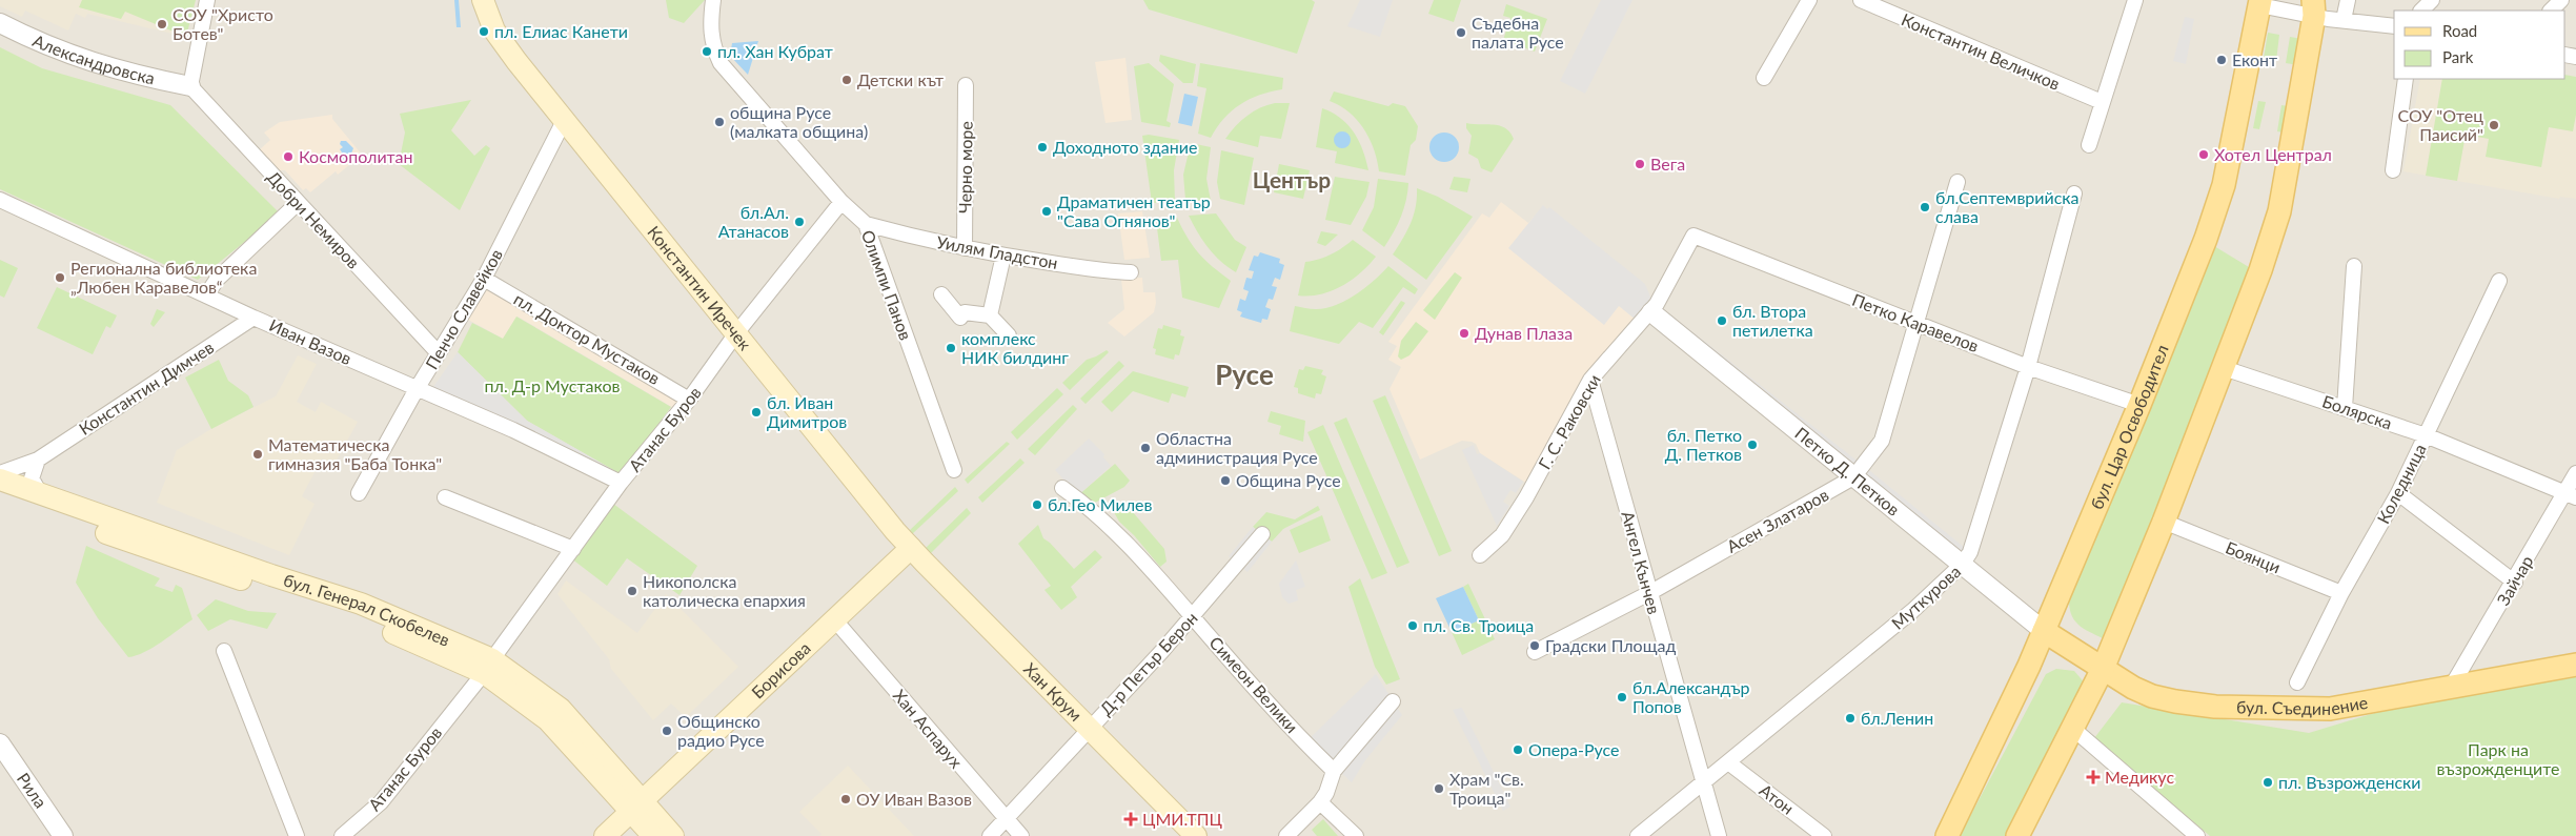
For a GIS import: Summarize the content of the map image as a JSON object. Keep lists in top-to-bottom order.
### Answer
{
  "streets": {
    "main road": [
      "Константин Иречек",
      "бул. Цар Освободител",
      "бул. Генерал Скобелев",
      "Борисова",
      "Хан Крум",
      "бул. Съединение"
    ],
    "street": [
      "Константин Величков",
      "Александровска",
      "Черно море",
      "Добри Немиров",
      "Уилям Гладстон",
      "Олимпи Панов",
      "Пенчо Славейков",
      "Петко Каравелов",
      "пл. Доктор Мустаков",
      "Иван Вазов",
      "Константин Димчев",
      "Болярска",
      "Г. С. Раковски",
      "Атанас Буров",
      "Петко Д. Петков",
      "Коледница",
      "Асен Златаров",
      "Боянци",
      "Ангел Кънчев",
      "Зайчар",
      "Муткурова",
      "Д-р Петър Берон",
      "Симеон Велики",
      "Хан Аспарух",
      "Рила",
      "Атон"
    ]
  },
  "crossings": [
    ["Александровска", "Добри Немиров"],
    ["Черно море", "Уилям Гладстон"],
    ["Добри Немиров", "Пенчо Славейков"],
    ["Уилям Гладстон", "Олимпи Панов"],
    ["Олимпи Панов", "Атанас Буров"],
    ["Константин Иречек", "Пенчо Славейков"],
    ["Константин Иречек", "Атанас Буров"],
    ["Константин Иречек", "Борисова"],
    ["Константин Иречек", "Хан Крум"],
    ["Пенчо Славейков", "пл. Доктор Мустаков"],
    ["Пенчо Славейков", "Иван Вазов"],
    ["Петко Каравелов", "Г. С. Раковски"],
    ["Петко Каравелов", "бул. Цар Освободител"],
    ["Петко Каравелов", "Асен Златаров"],
    ["Петко Каравелов", "Муткурова"],
    ["пл. Доктор Мустаков", "Атанас Буров"],
    ["Иван Вазов", "Константин Димчев"],
    ["Иван Вазов", "Атанас Буров"],
    ["Болярска", "Коледница"],
    ["Болярска", "Зайчар"],
    ["Г. С. Раковски", "Петко Д. Петков"],
    ["Г. С. Раковски", "Ангел Кънчев"],
    ["бул. Цар Освободител", "Петко Д. Петков"],
    ["бул. Цар Освободител", "бул. Съединение"],
    ["Атанас Буров", "бул. Генерал Скобелев"],
    ["Петко Д. Петков", "Асен Златаров"],
    ["Петко Д. Петков", "Муткурова"],
    ["Петко Д. Петков", "бул. Съединение"],
    ["Коледница", "Боянци"],
    ["Асен Златаров", "Ангел Кънчев"],
    ["Ангел Кънчев", "Муткурова"],
    ["Зайчар", "бул. Съединение"],
    ["Муткурова", "Атон"],
    ["бул. Генерал Скобелев", "Борисова"],
    ["Д-р Петър Берон", "Симеон Велики"],
    ["Д-р Петър Берон", "Хан Крум"],
    ["Д-р Петър Берон", "Хан Аспарух"],
    ["Борисова", "Хан Крум"],
    ["Борисова", "Хан Аспарух"]
  ],
  "districts": ["Център", "Русе"],
  "parks": ["пл. Д-р Мустаков", "Парк на възрожденците"],
  "places": {
    "other": [
      "СОУ \"Христо Ботев\"",
      "пл. Елиас Канети",
      "Съдебна палата Русе",
      "пл. Хан Кубрат",
      "Еконт",
      "Детски кът",
      "община Русе (малката община)",
      "СОУ \"Отец Паисий\"",
      "Доходното здание",
      "Хотел Централ",
      "Космополитан",
      "Вега",
      "бл.Септемврийска слава",
      "Драматичен театър \"Сава Огнянов\"",
      "бл.Ал. Атанасов",
      "Регионална библиотека „Любен Каравелов“",
      "бл. Втора петилетка",
      "Дунав Плаза",
      "комплекс НИК билдинг",
      "бл. Иван Димитров",
      "бл. Петко Д. Петков",
      "Областна администрация Русе",
      "Математическа гимназия \"Баба Тонка\"",
      "Община Русе",
      "бл.Гео Милев",
      "Никополска католическа епархия",
      "пл. Св. Троица",
      "Градски Площад",
      "бл.Александър Попов",
      "бл.Ленин",
      "Общинско радио Русе",
      "Опера-Русе",
      "пл. Възрожденски",
      "Храм \"Св. Троица\"",
      "ОУ Иван Вазов"
    ],
    "health": ["Медикус", "ЦМИ.ТПЦ"]
  },
  "legend": ["Road", "Park"]
}
